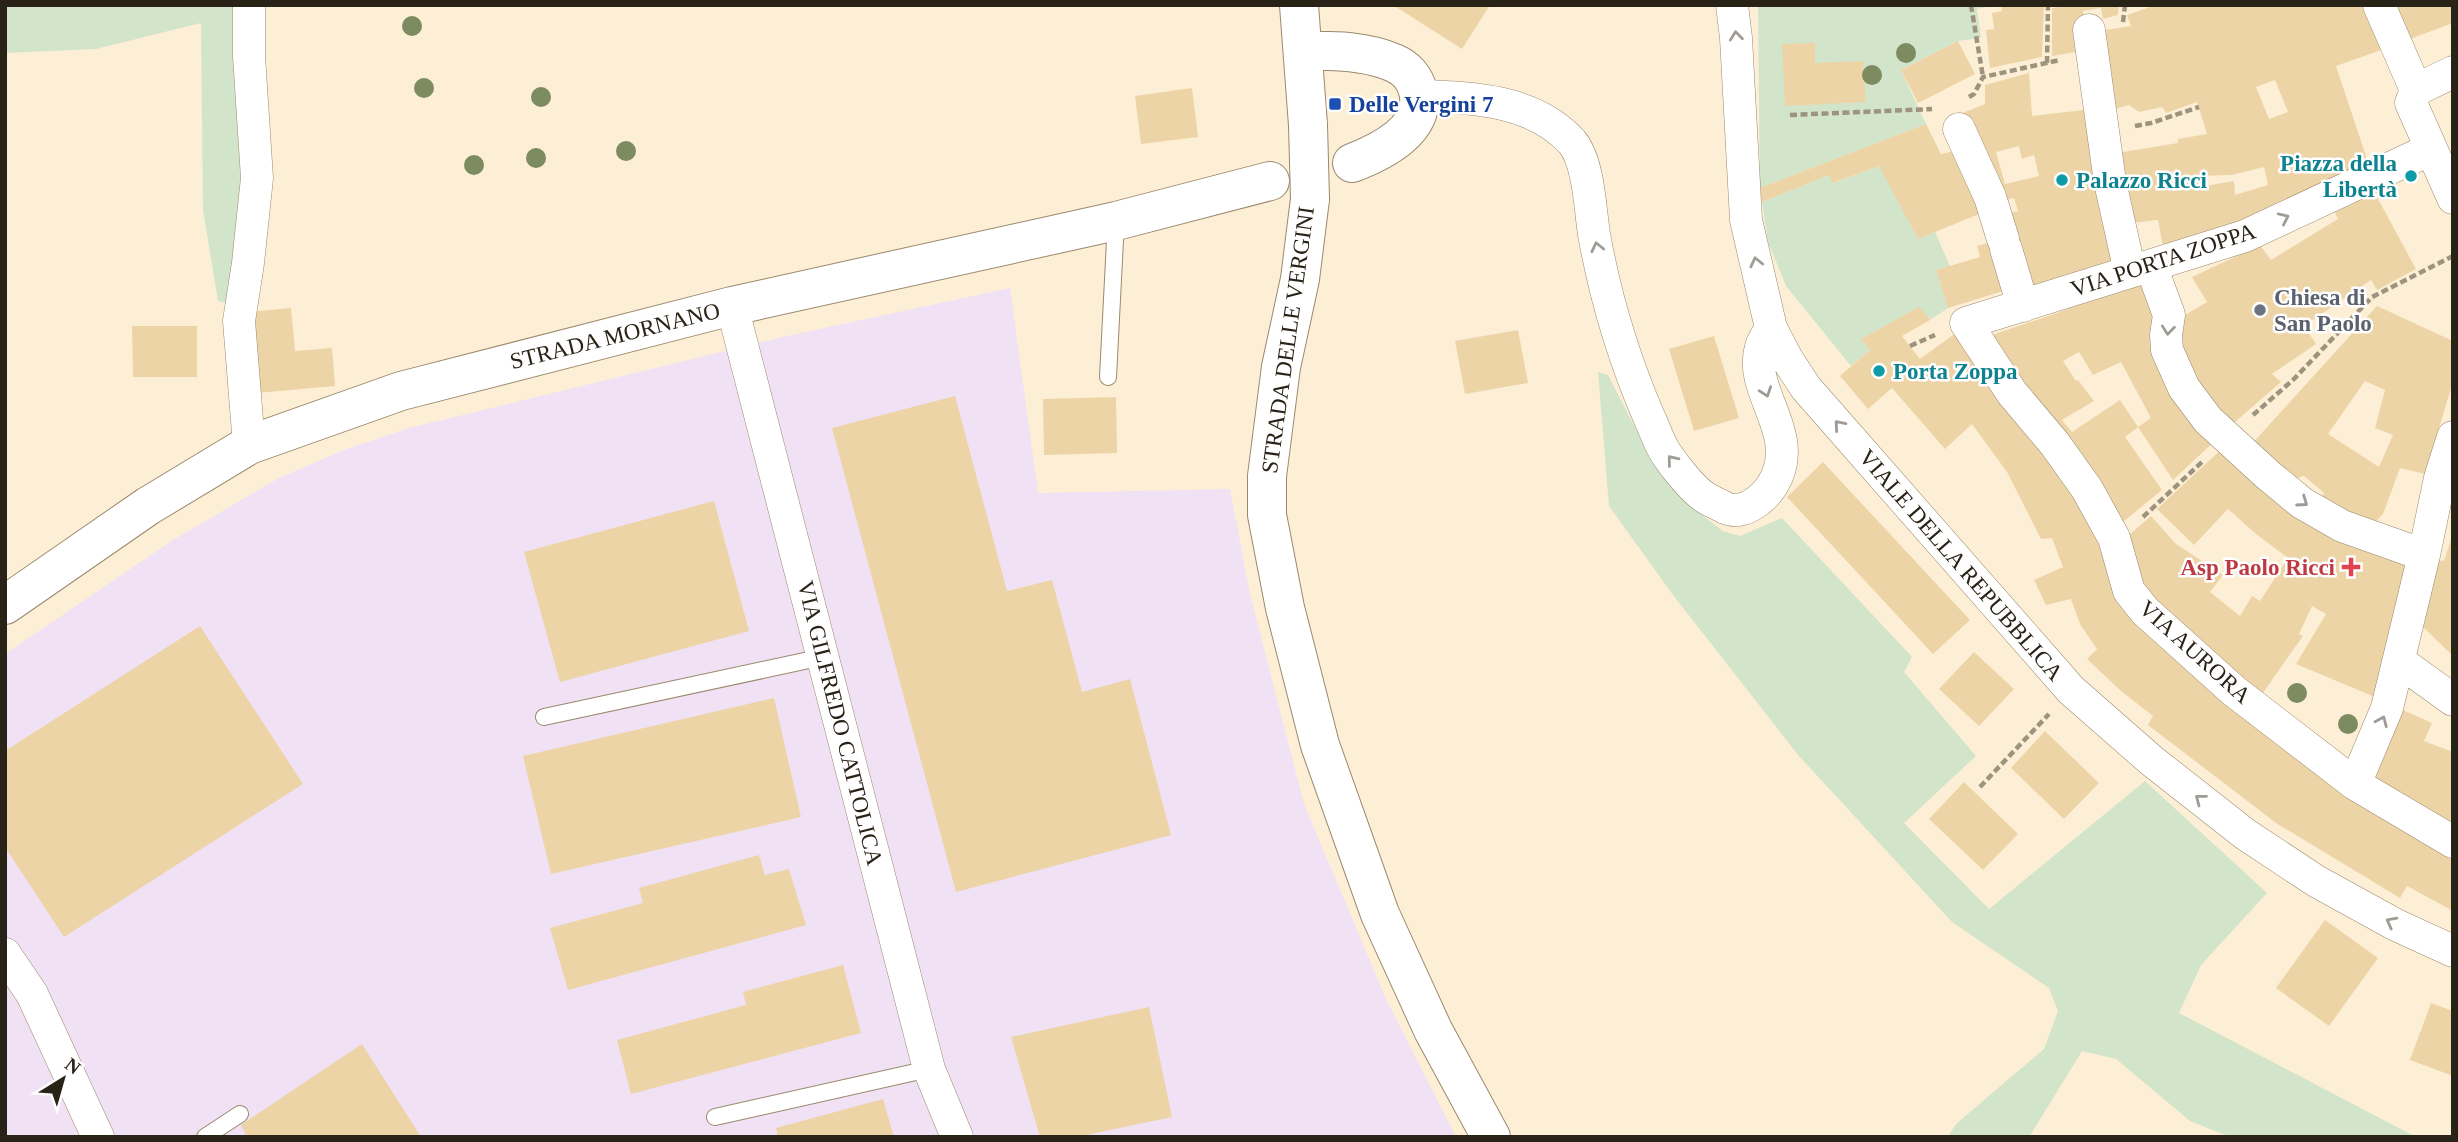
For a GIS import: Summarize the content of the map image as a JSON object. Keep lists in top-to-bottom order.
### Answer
{
  "streets": {
    "street": [
      "VIA PORTA ZOPPA",
      "STRADA MORNANO",
      "STRADA DELLE VERGINI",
      "VIALE DELLA REPUBBLICA",
      "VIA AURORA",
      "VIA GILFREDO CATTOLICA"
    ]
  },
  "crossings": [
    ["VIA PORTA ZOPPA", "VIA AURORA"],
    ["STRADA MORNANO", "VIA GILFREDO CATTOLICA"]
  ],
  "one_way": ["VIA PORTA ZOPPA", "VIALE DELLA REPUBBLICA"],
  "places": {
    "transit": ["Delle Vergini 7"],
    "other": [
      "Piazza della Libertà",
      "Palazzo Ricci",
      "Chiesa di San Paolo",
      "Porta Zoppa"
    ],
    "health": ["Asp Paolo Ricci"]
  },
  "north": "top right"
}
